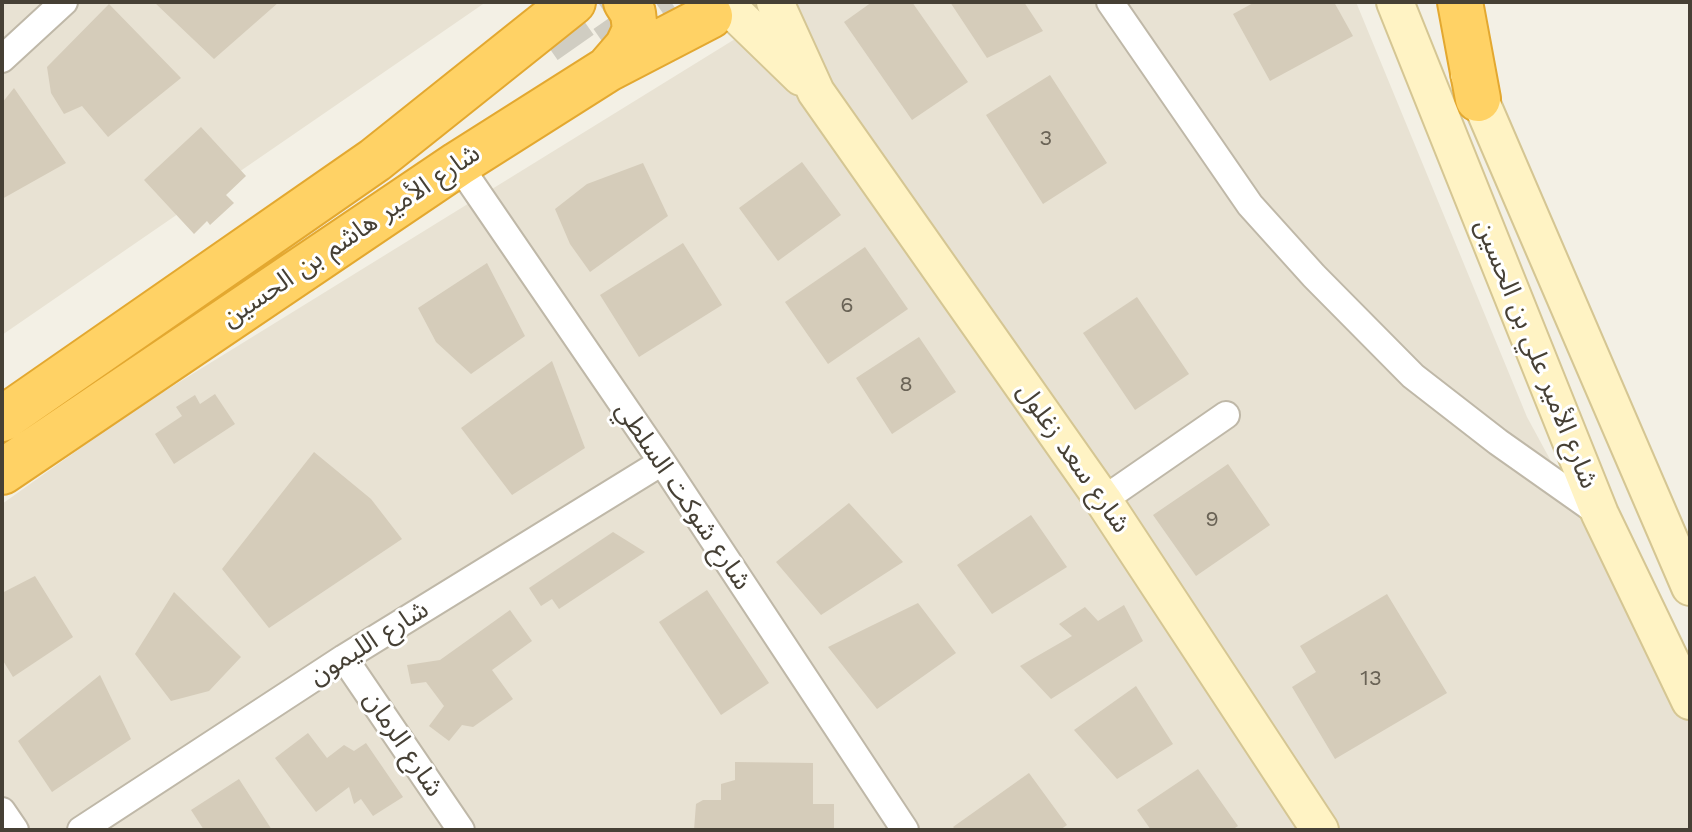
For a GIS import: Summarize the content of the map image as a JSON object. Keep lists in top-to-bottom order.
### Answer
{
  "streets": {
    "highway": ["شارع الأمير هاشم بن الحسين"],
    "main road": ["شارع الأمير علي بن الحسين", "شارع سعد زغلول"],
    "street": ["شارع شوكت السلطي", "شارع الليمون", "شارع الرمان"]
  },
  "crossings": [
    ["شارع الأمير هاشم بن الحسين", "شارع سعد زغلول"],
    ["شارع الأمير هاشم بن الحسين", "شارع شوكت السلطي"],
    ["شارع شوكت السلطي", "شارع الليمون"],
    ["شارع الليمون", "شارع الرمان"]
  ],
  "house_numbers": [
    "3",
    "6",
    "8",
    "9",
    "13"
  ]
}
